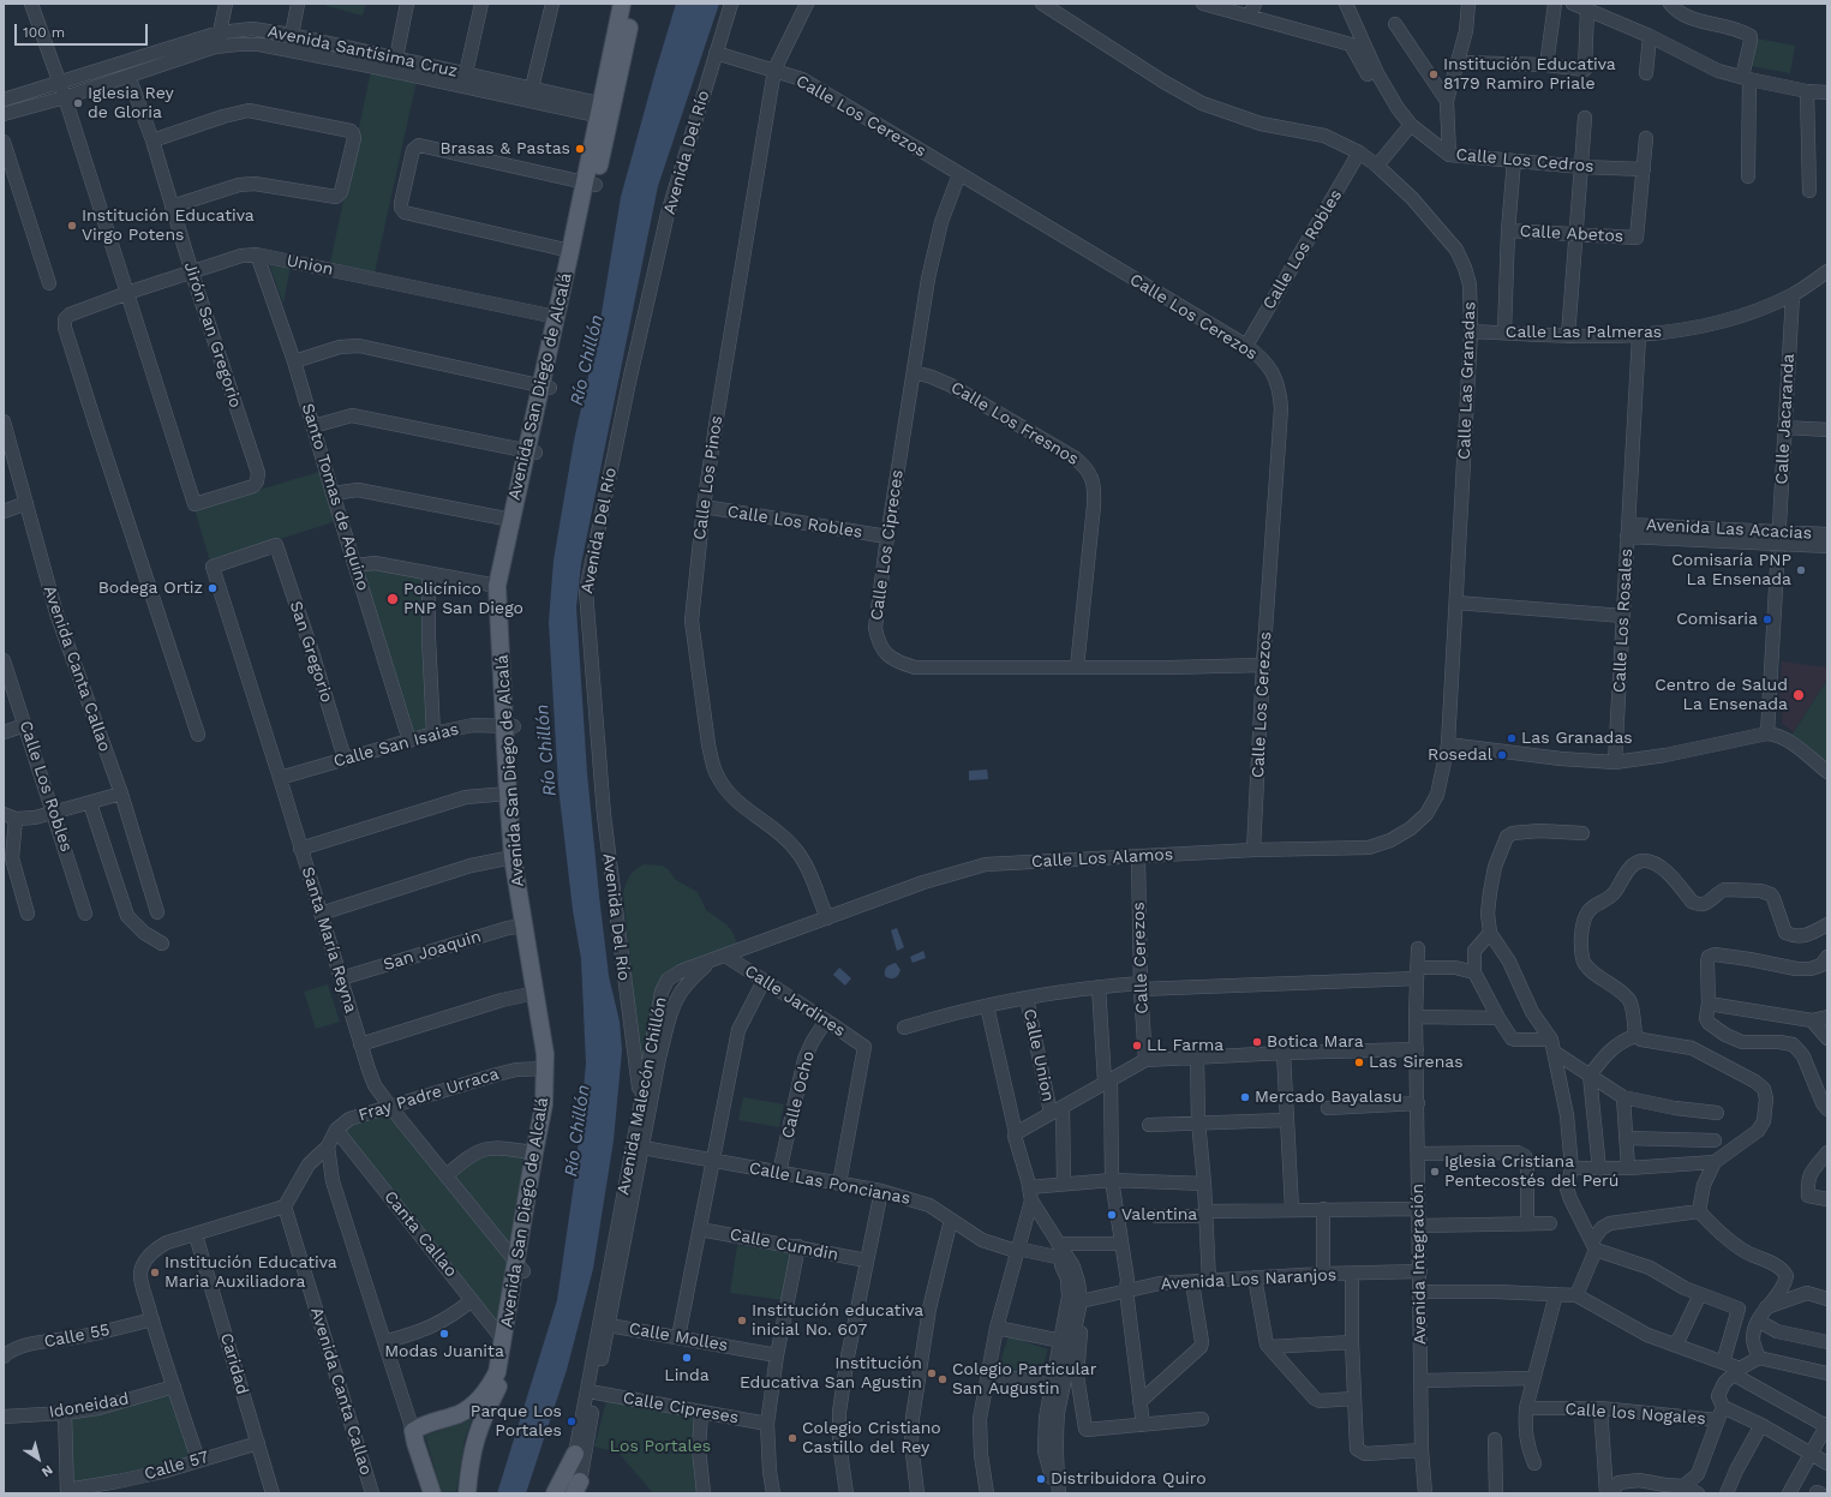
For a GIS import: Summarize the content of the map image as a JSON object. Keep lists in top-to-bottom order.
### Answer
{
  "streets": {
    "main road": ["Avenida San Diego de Alcalá"],
    "street": [
      "Avenida Santísima Cruz",
      "Calle Los Cerezos",
      "Avenida Del Río",
      "Calle Los Cedros",
      "Calle Abetos",
      "Calle Los Robles",
      "Union",
      "Calle Las Palmeras",
      "Jirón San Gregorio",
      "Calle Las Granadas",
      "Calle Jacaranda",
      "Calle Los Fresnos",
      "Calle Los Pinos",
      "Santo Tomas de Aquino",
      "Avenida Las Acacias",
      "Calle Los Cipreces",
      "Calle Los Rosales",
      "San Gregorio",
      "Avenida Canta Callao",
      "Calle San Isaias",
      "Calle Los Alamos",
      "Santa María Reyna",
      "San Joaquin",
      "Calle Cerezos",
      "Calle Jardines",
      "Calle Union",
      "Fray Padre Urraca",
      "Calle Ocho",
      "Avenida Malecón Chillón",
      "Calle Las Poncianas",
      "Canta Callao",
      "Calle Cumdin",
      "Avenida Integración",
      "Avenida Los Naranjos",
      "Calle 55",
      "Calle Molles",
      "Caridad",
      "Idoneidad",
      "Calle Cipreses",
      "Calle los Nogales",
      "Calle 57"
    ]
  },
  "crossings": [
    ["Avenida Santísima Cruz", "Jirón San Gregorio"],
    ["Avenida Santísima Cruz", "Avenida San Diego de Alcalá"],
    ["Calle Los Cerezos", "Avenida Del Río"],
    ["Calle Los Cerezos", "Calle Los Robles"],
    ["Calle Los Cerezos", "Calle Los Pinos"],
    ["Calle Los Cerezos", "Calle Los Cipreces"],
    ["Calle Los Cerezos", "Calle Los Alamos"],
    ["Avenida Del Río", "Avenida Malecón Chillón"],
    ["Calle Los Cedros", "Calle Abetos"],
    ["Calle Los Robles", "Calle Las Granadas"],
    ["Calle Los Robles", "Calle Los Pinos"],
    ["Calle Los Robles", "Calle Los Cipreces"],
    ["Union", "Jirón San Gregorio"],
    ["Union", "Avenida San Diego de Alcalá"],
    ["Union", "Santo Tomas de Aquino"],
    ["Calle Las Palmeras", "Calle Las Granadas"],
    ["Calle Las Palmeras", "Calle Jacaranda"],
    ["Calle Las Palmeras", "Calle Los Rosales"],
    ["Calle Las Granadas", "Calle Los Alamos"],
    ["Avenida San Diego de Alcalá", "Calle San Isaias"],
    ["Avenida San Diego de Alcalá", "Santa María Reyna"],
    ["Avenida San Diego de Alcalá", "San Joaquin"],
    ["Avenida San Diego de Alcalá", "Fray Padre Urraca"],
    ["Avenida San Diego de Alcalá", "Canta Callao"],
    ["Calle Jacaranda", "Avenida Las Acacias"],
    ["Calle Los Fresnos", "Calle Los Cipreces"],
    ["Calle Los Pinos", "Calle Los Alamos"],
    ["Santo Tomas de Aquino", "Calle San Isaias"],
    ["Avenida Las Acacias", "Calle Los Rosales"],
    ["San Gregorio", "Calle San Isaias"],
    ["San Gregorio", "Santa María Reyna"],
    ["Avenida Canta Callao", "Fray Padre Urraca"],
    ["Calle San Isaias", "Santa María Reyna"],
    ["Calle Los Alamos", "Calle Cerezos"],
    ["Calle Los Alamos", "Calle Jardines"],
    ["Calle Los Alamos", "Avenida Malecón Chillón"],
    ["Santa María Reyna", "San Joaquin"],
    ["Santa María Reyna", "Fray Padre Urraca"],
    ["Calle Jardines", "Calle Ocho"],
    ["Calle Jardines", "Calle Las Poncianas"],
    ["Fray Padre Urraca", "Canta Callao"],
    ["Calle Ocho", "Calle Las Poncianas"],
    ["Avenida Malecón Chillón", "Calle Las Poncianas"],
    ["Avenida Malecón Chillón", "Calle Molles"],
    ["Avenida Malecón Chillón", "Calle Cipreses"],
    ["Avenida Integración", "Avenida Los Naranjos"],
    ["Caridad", "Calle 57"]
  ],
  "water": ["Río Chillón"],
  "parks": ["Los Portales"],
  "places": [
    "Institución Educativa 8179 Ramiro Priale",
    "Iglesia Rey de Gloria",
    "Brasas & Pastas",
    "Institución Educativa Virgo Potens",
    "Comisaría PNP La Ensenada",
    "Bodega Ortiz",
    "Policínico PNP San Diego",
    "Comisaria",
    "Centro de Salud La Ensenada",
    "Las Granadas",
    "Rosedal",
    "Botica Mara",
    "LL Farma",
    "Las Sirenas",
    "Mercado Bayalasu",
    "Iglesia Cristiana Pentecostés del Perú",
    "Valentina",
    "Institución Educativa Maria Auxiliadora",
    "Institución educativa inicial No. 607",
    "Modas Juanita",
    "Linda",
    "Institución Educativa San Agustin",
    "Colegio Particular San Augustin",
    "Parque Los Portales",
    "Colegio Cristiano Castillo del Rey",
    "Distribuidora Quiro"
  ],
  "scale_bar": "100 m",
  "north": "bottom right"
}
